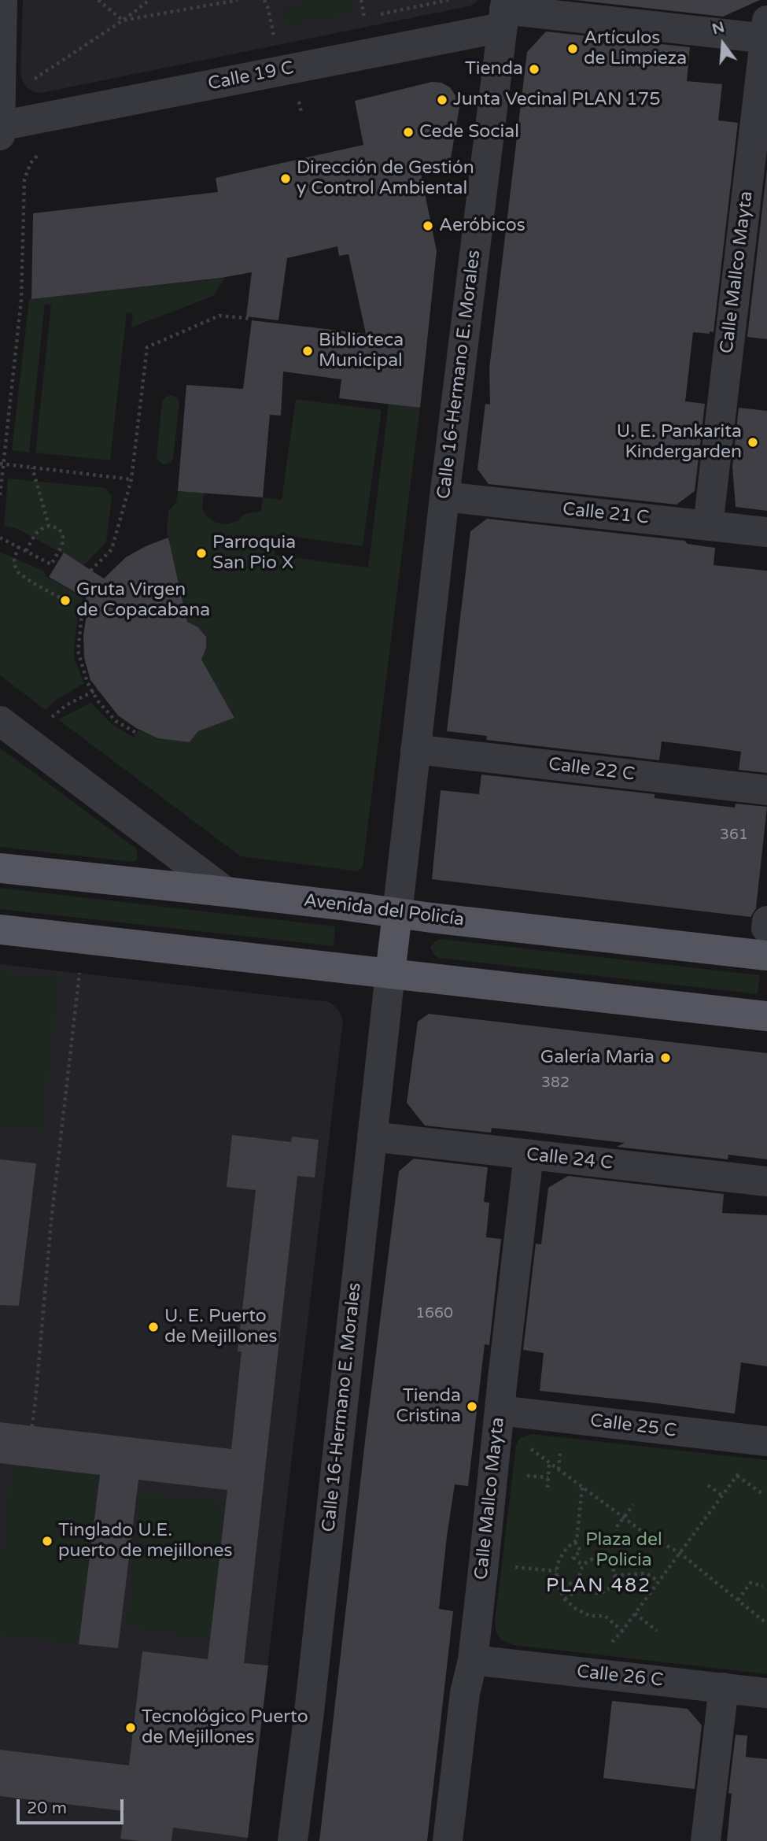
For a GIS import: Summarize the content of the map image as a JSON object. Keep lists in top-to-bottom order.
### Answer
{
  "streets": {
    "main road": ["Avenida del Policía"],
    "street": [
      "Calle 19 C",
      "Calle Mallco Mayta",
      "Calle 16-Hermano E. Morales",
      "Calle 21 C",
      "Calle 22 C",
      "Calle 24 C",
      "Calle 25 C",
      "Calle 26 C"
    ]
  },
  "crossings": [
    ["Calle 19 C", "Calle Mallco Mayta"],
    ["Calle 19 C", "Calle 16-Hermano E. Morales"],
    ["Calle Mallco Mayta", "Calle 21 C"],
    ["Calle Mallco Mayta", "Calle 24 C"],
    ["Calle Mallco Mayta", "Calle 25 C"],
    ["Calle Mallco Mayta", "Calle 26 C"],
    ["Calle 16-Hermano E. Morales", "Calle 21 C"],
    ["Calle 16-Hermano E. Morales", "Calle 22 C"],
    ["Calle 16-Hermano E. Morales", "Avenida del Policía"],
    ["Calle 16-Hermano E. Morales", "Calle 24 C"]
  ],
  "districts": ["PLAN 482"],
  "parks": ["Plaza del Policia"],
  "places": [
    "Artículos de Limpieza",
    "Tienda",
    "Junta Vecinal PLAN 175",
    "Cede Social",
    "Dirección de Gestión y Control Ambiental",
    "Aeróbicos",
    "Biblioteca Municipal",
    "U. E. Pankarita Kindergarden",
    "Parroquia San Pio X",
    "Gruta Virgen de Copacabana",
    "Galería Maria",
    "U. E. Puerto de Mejillones",
    "Tienda Cristina",
    "Tinglado U.E. puerto de mejillones",
    "Tecnológico Puerto de Mejillones"
  ],
  "house_numbers": ["361", "382", "1660"],
  "scale_bar": "20 m",
  "north": "top"
}
